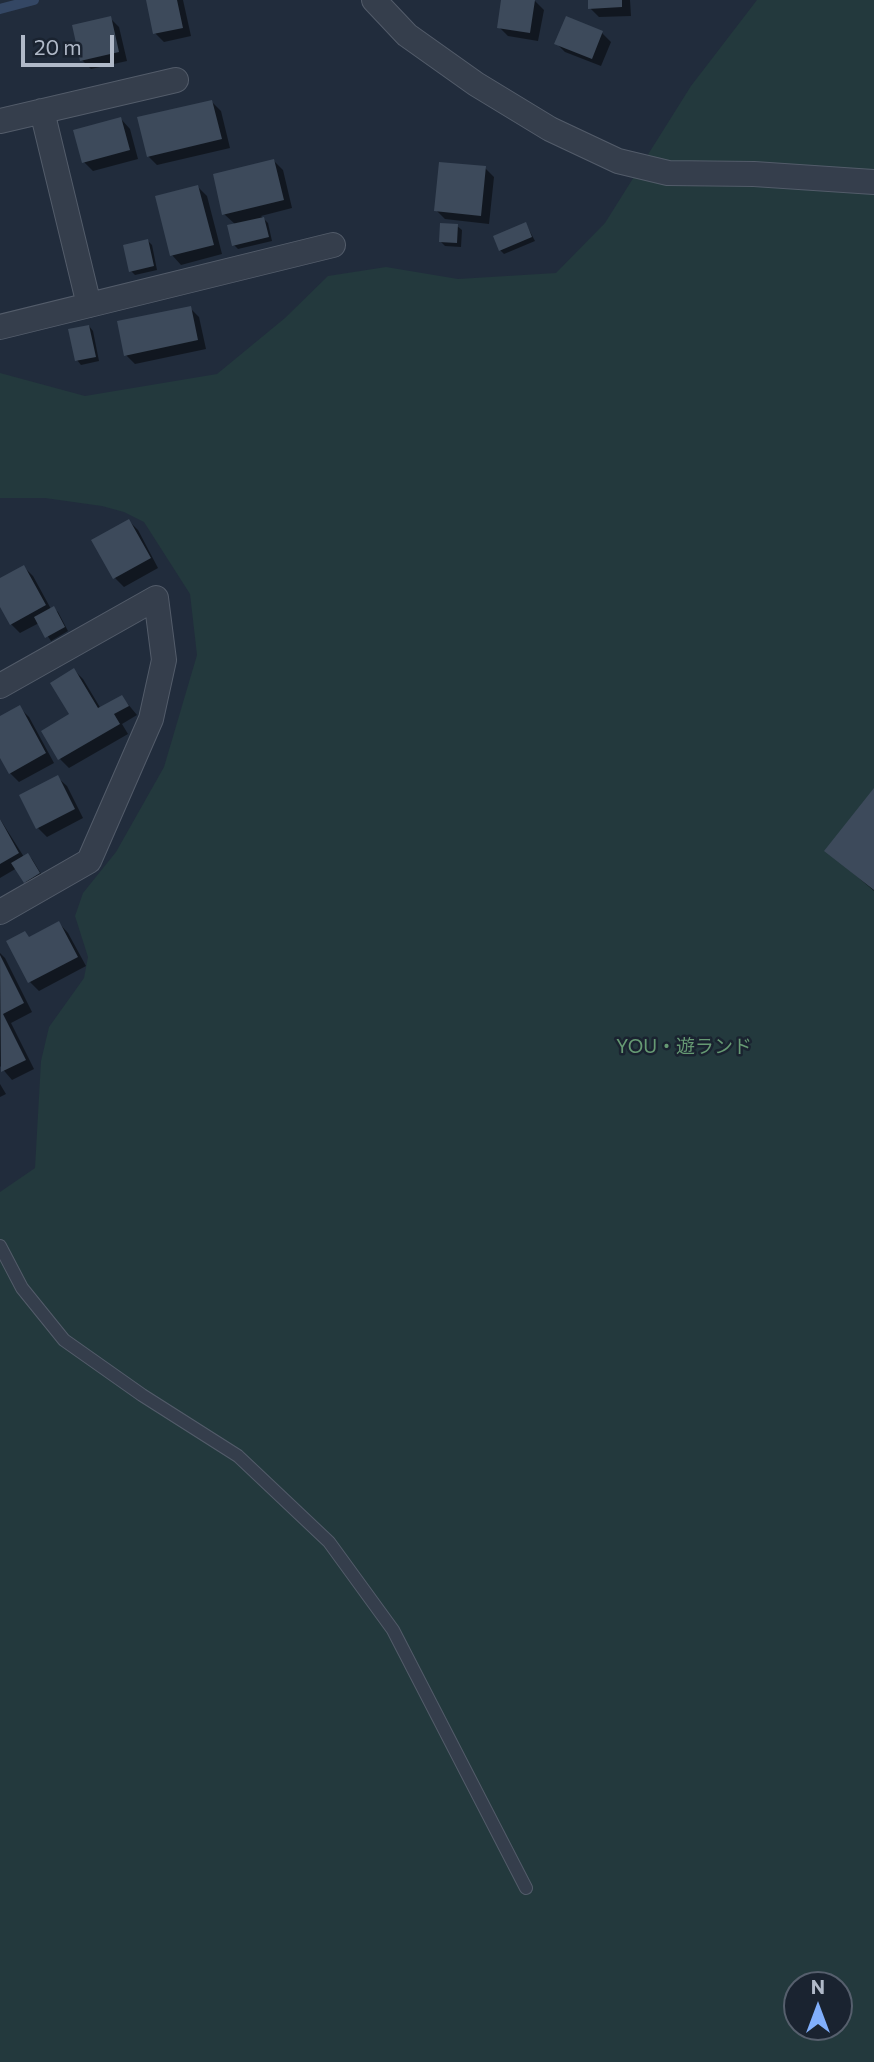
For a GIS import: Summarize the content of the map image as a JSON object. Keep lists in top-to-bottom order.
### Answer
{
  "parks": ["YOU・遊ランド"],
  "scale_bar": "20 m",
  "north": "top"
}
